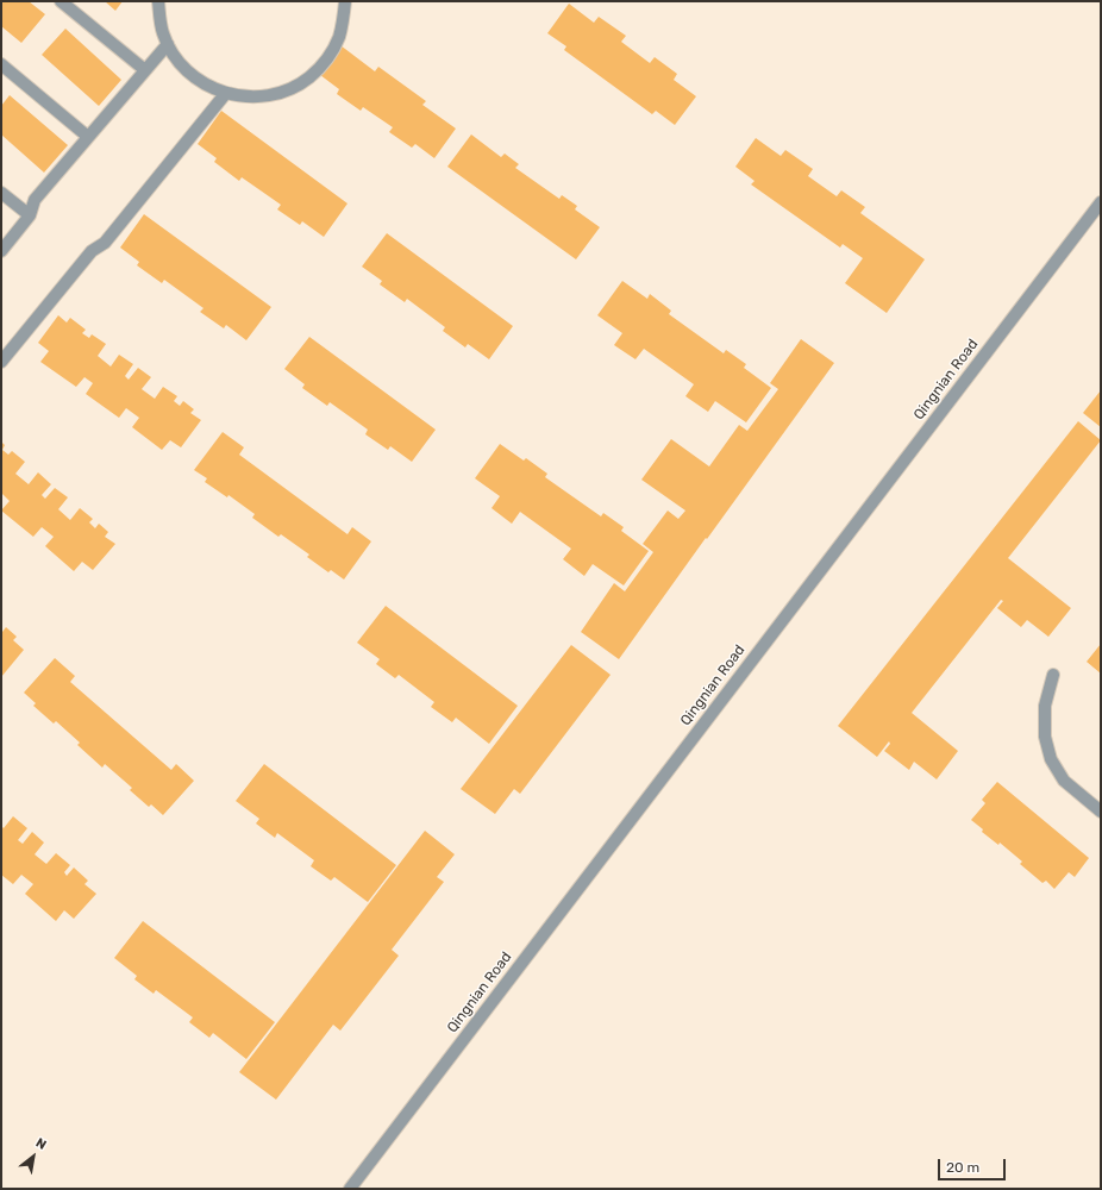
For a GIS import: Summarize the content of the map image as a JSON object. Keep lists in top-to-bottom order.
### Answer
{
  "streets": {
    "street": ["Qingnian Road"]
  },
  "scale_bar": "20 m",
  "north": "top right"
}
